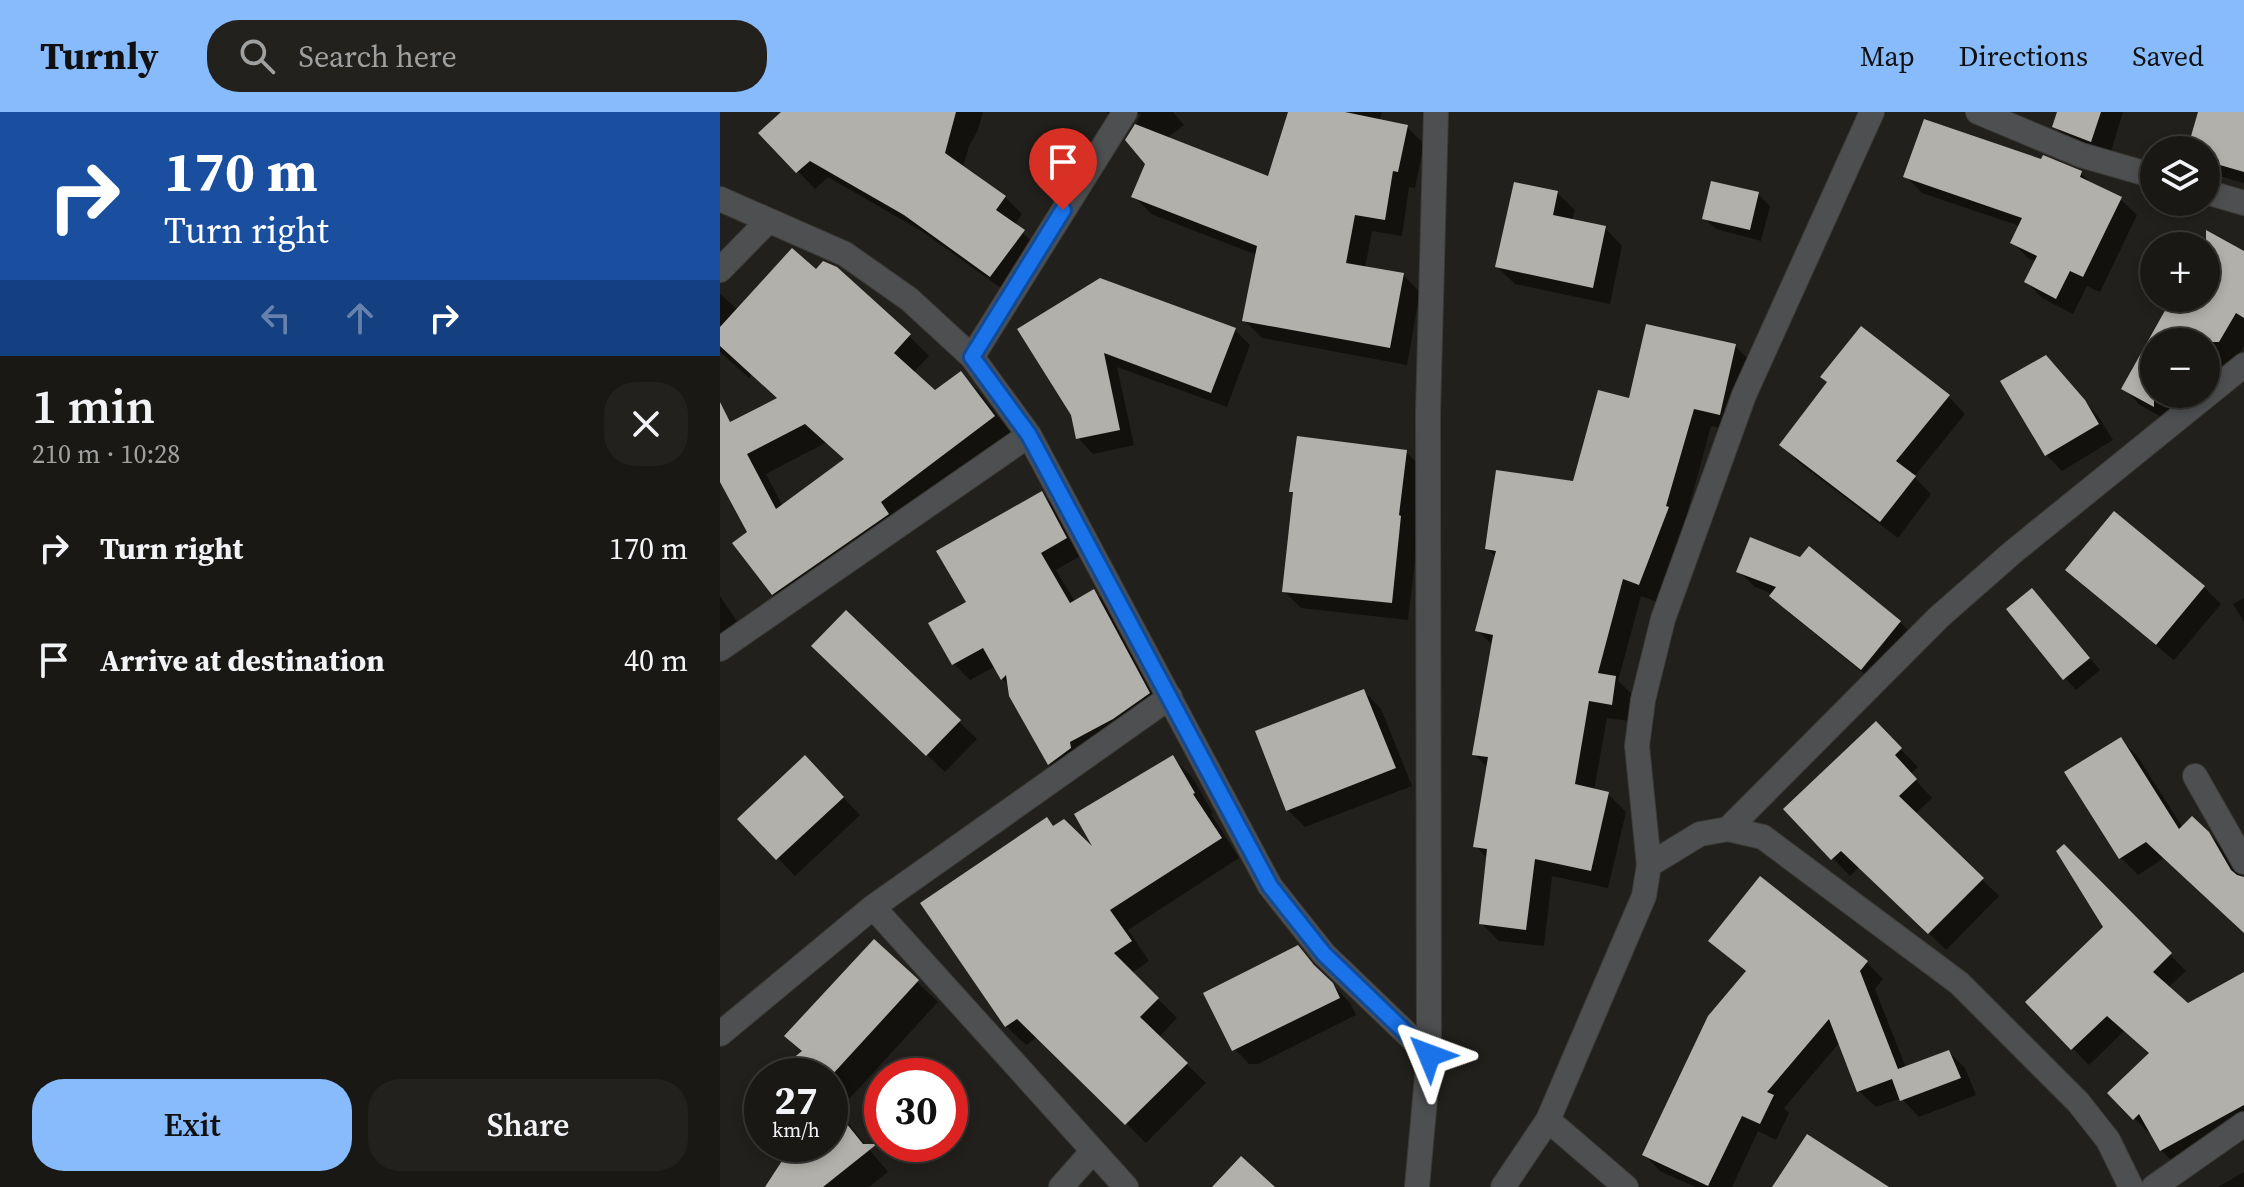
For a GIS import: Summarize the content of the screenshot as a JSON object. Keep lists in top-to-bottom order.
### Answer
{
  "page": {
    "header": "Turnly",
    "search": "Search here",
    "nav": ["Map", "Directions", "Saved"],
    "turn": ["170 m", "Turn right"],
    "map_buttons": ["+", "−"],
    "heading": ["1 min", "210 m · 10:28"],
    "list": [
      {
        "name": "Turn right",
        "value": "170 m"
      },
      {
        "name": "Arrive at destination",
        "value": "40 m"
      }
    ],
    "speed": "27 km/h",
    "limit": "30",
    "buttons": ["Exit", "Share"]
  }
}
